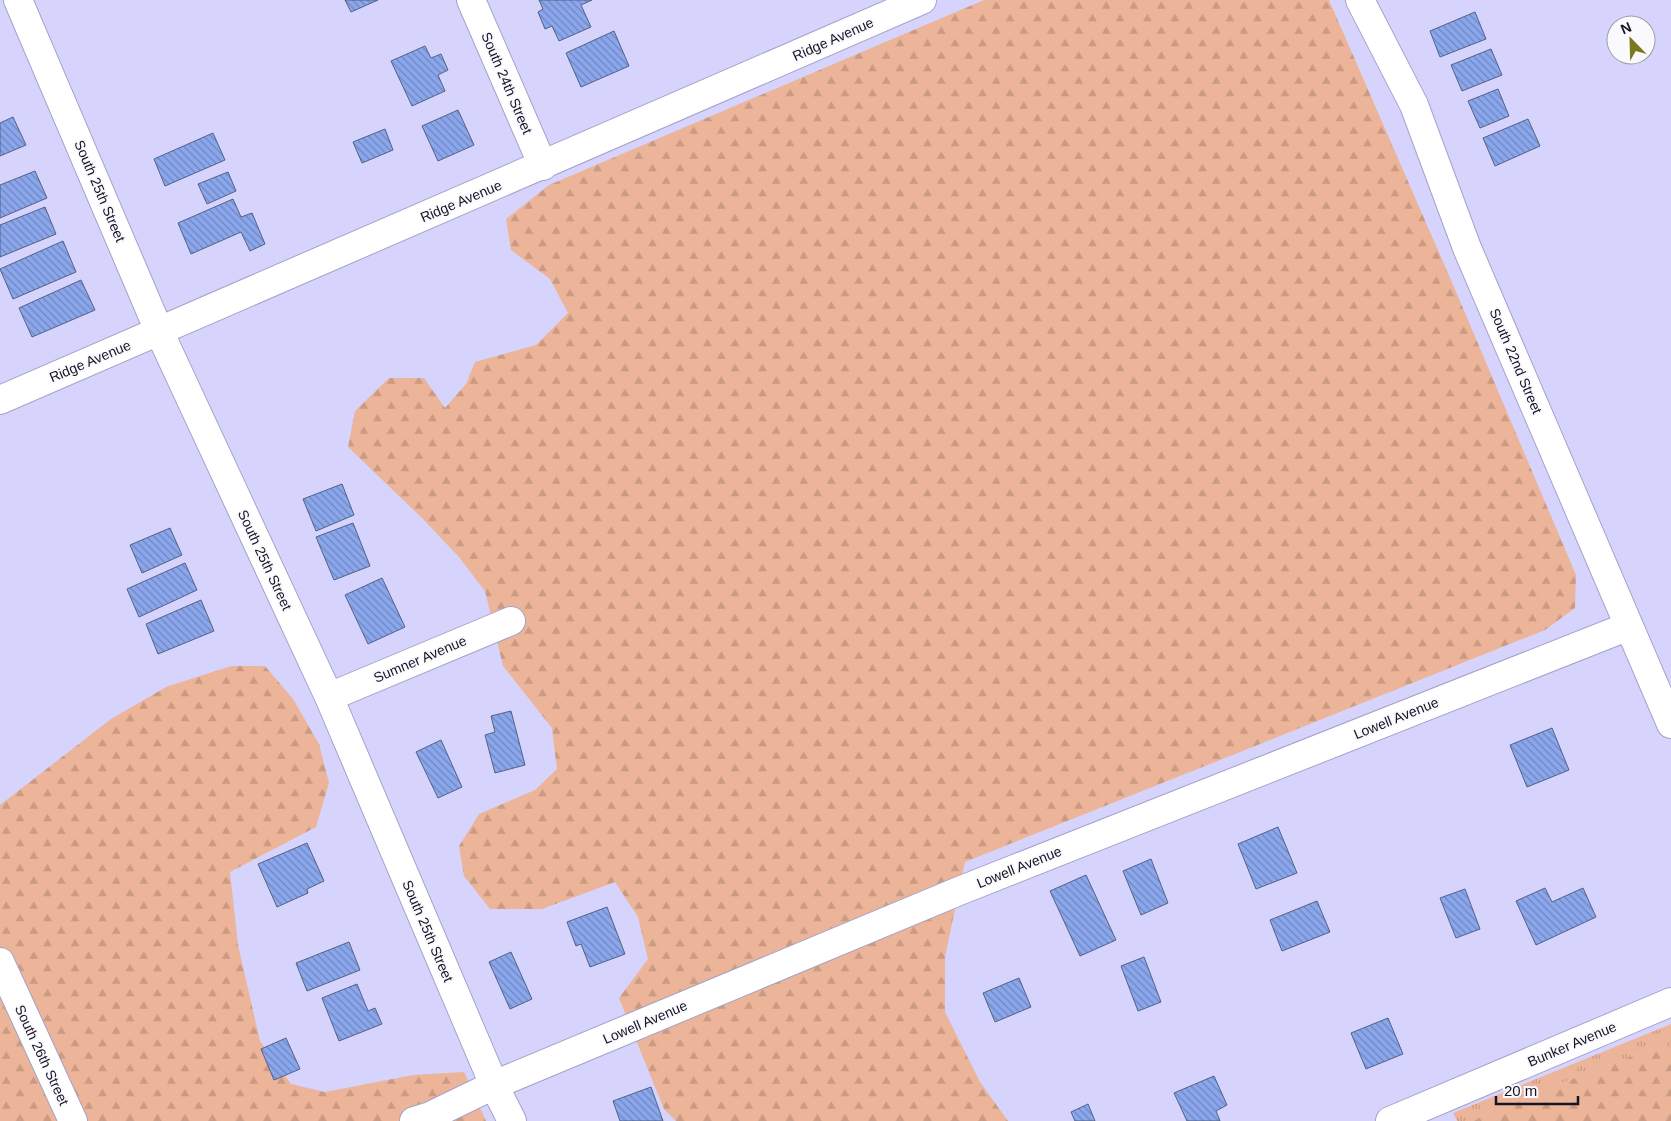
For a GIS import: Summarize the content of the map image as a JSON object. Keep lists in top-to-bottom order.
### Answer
{
  "streets": {
    "street": [
      "Ridge Avenue",
      "South 24th Street",
      "South 25th Street",
      "South 22nd Street",
      "Sumner Avenue",
      "Lowell Avenue",
      "Bunker Avenue",
      "South 26th Street"
    ]
  },
  "crossings": [
    ["Ridge Avenue", "South 24th Street"],
    ["Ridge Avenue", "South 25th Street"],
    ["South 25th Street", "Sumner Avenue"],
    ["South 25th Street", "Lowell Avenue"],
    ["South 22nd Street", "Lowell Avenue"]
  ],
  "scale_bar": "20 m",
  "north": "top left"
}
